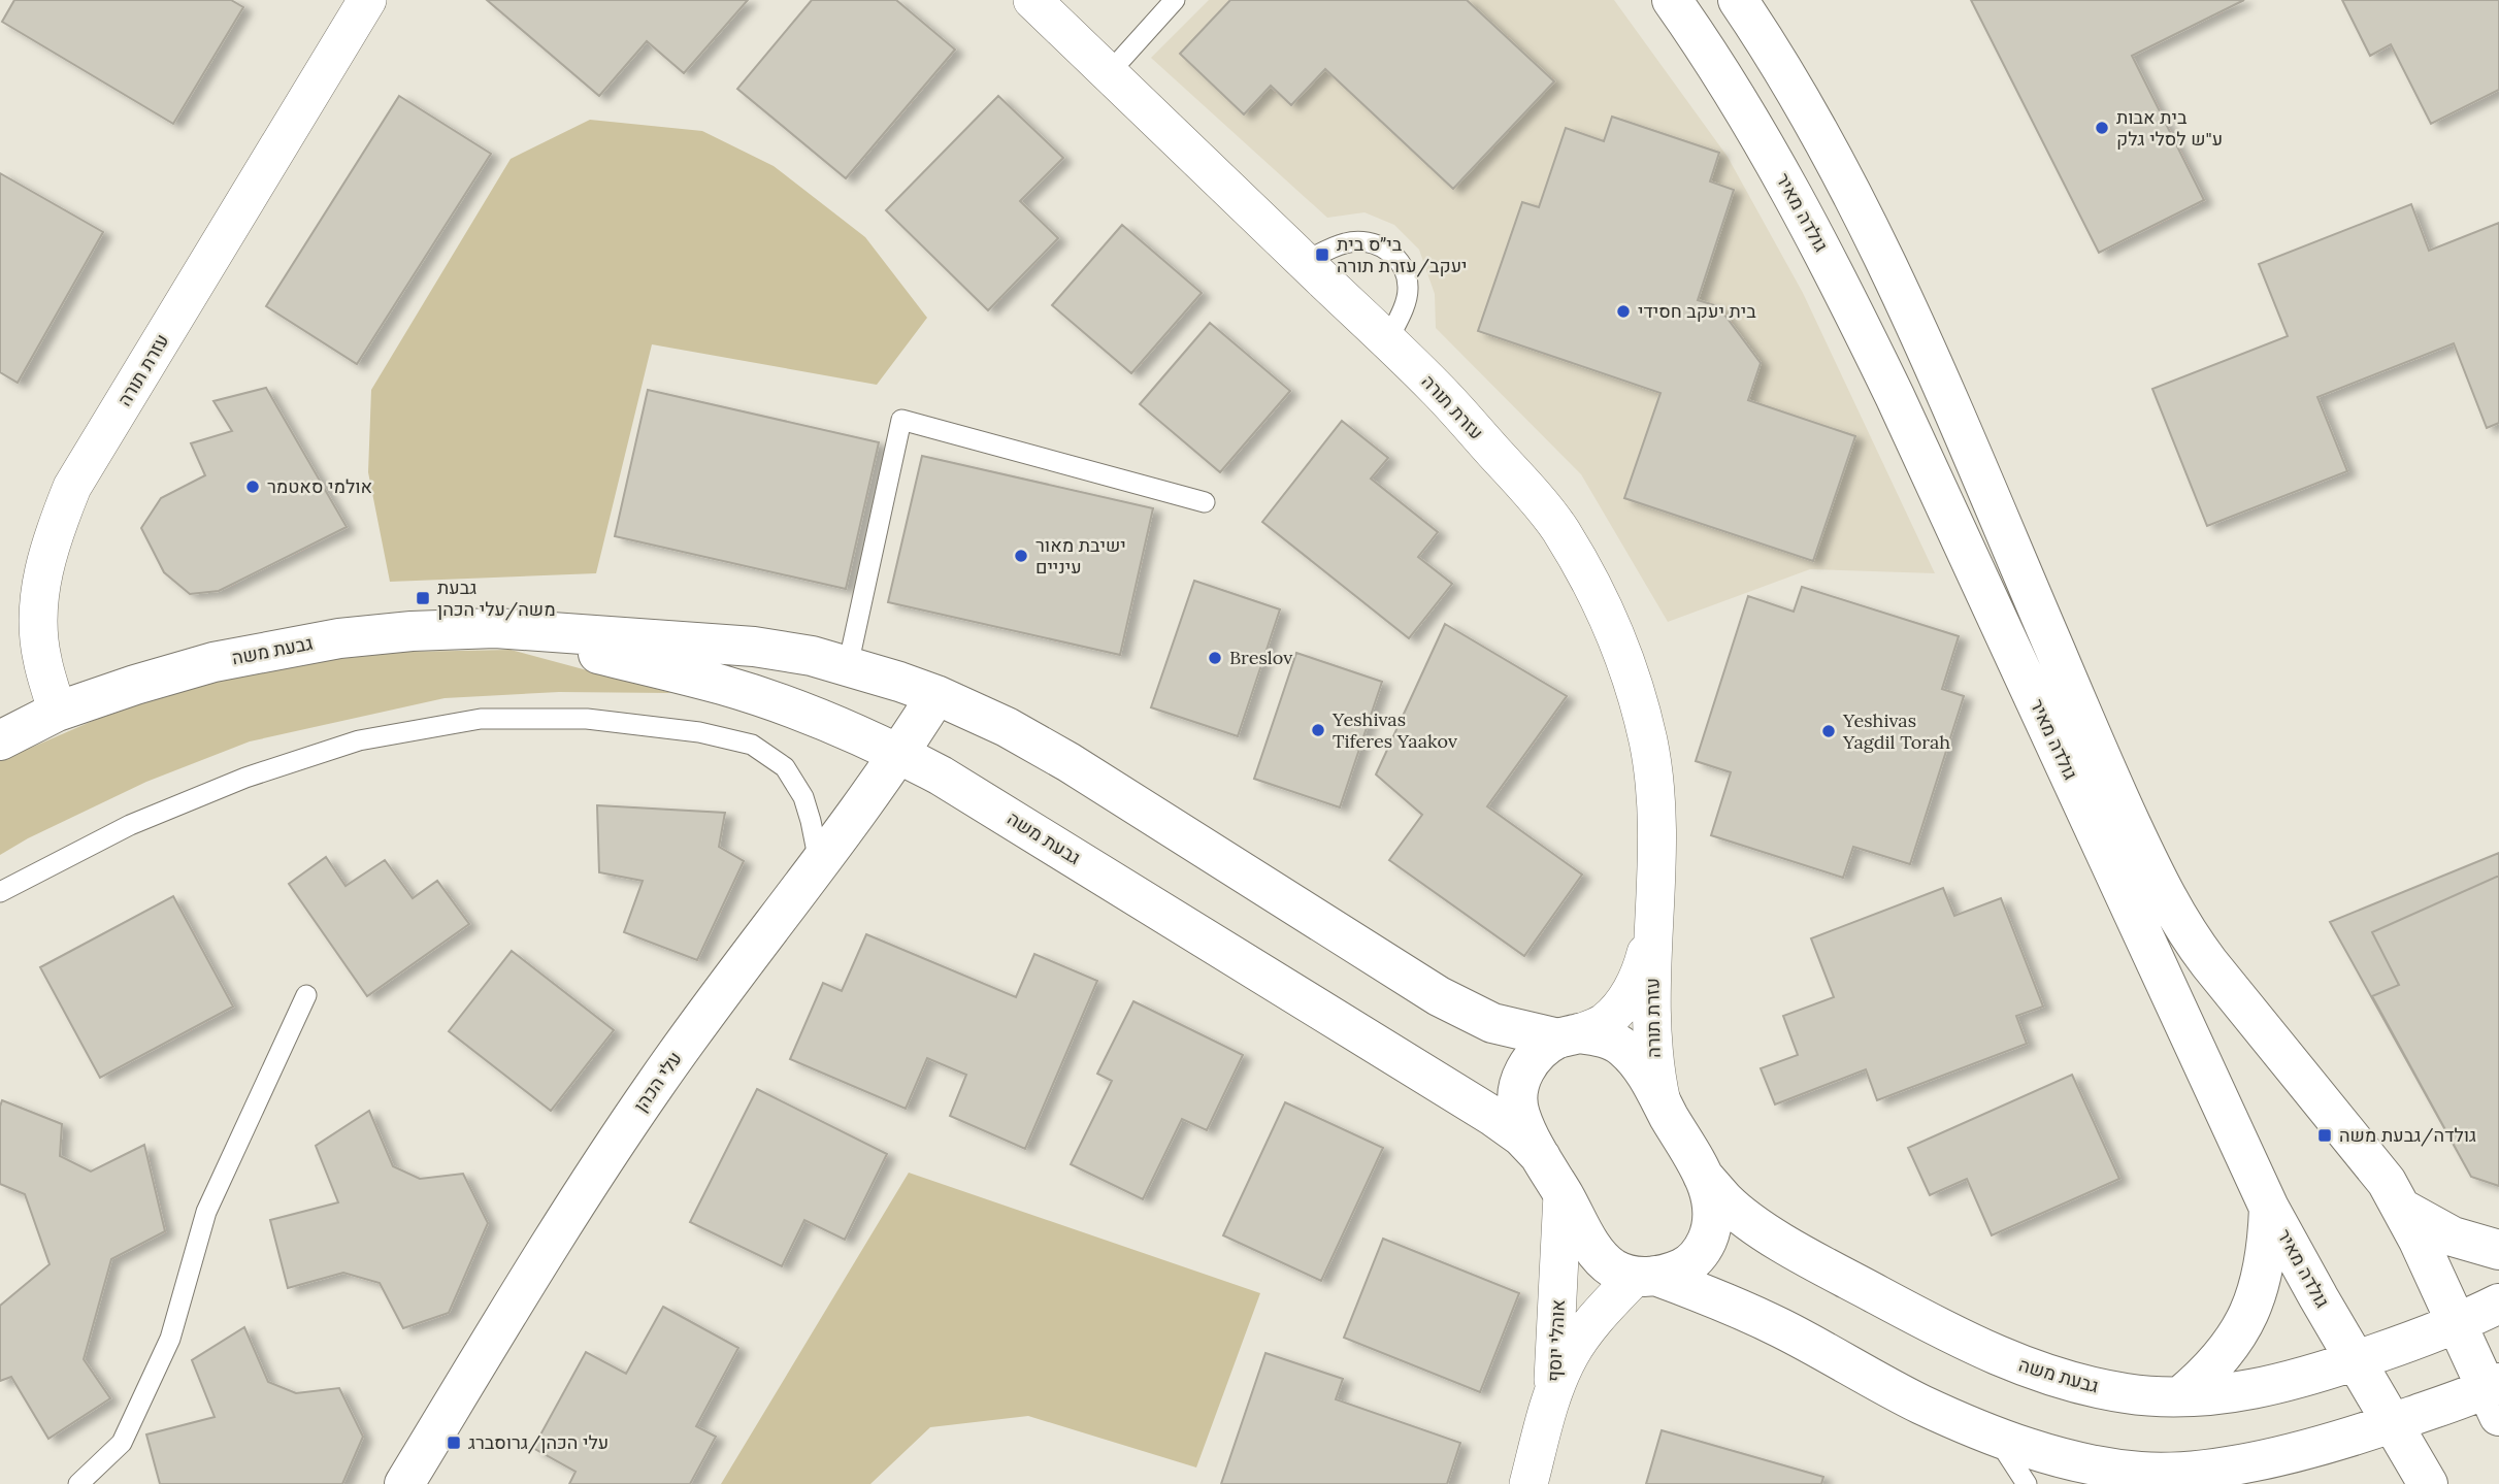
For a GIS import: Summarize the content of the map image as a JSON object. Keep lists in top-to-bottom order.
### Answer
{
  "streets": {
    "street": [
      "גולדה מאיר",
      "עזרת תורה",
      "גבעת משה",
      "עלי הכהן",
      "אוהלי יוסף"
    ]
  },
  "crossings": [
    ["גולדה מאיר", "גבעת משה"],
    ["עזרת תורה", "גבעת משה"],
    ["גבעת משה", "עלי הכהן"]
  ],
  "places": {
    "other": [
      "בית אבות ע\"ש לסלי גלק",
      "בית יעקב חסידי",
      "אולמי סאטמר",
      "ישיבת מאור עיניים",
      "Breslov",
      "Yeshivas Tiferes Yaakov",
      "Yeshivas Yagdil Torah"
    ],
    "transit": [
      "בי״ס בית יעקב/עזרת תורה",
      "גבעת משה/עלי הכהן",
      "גולדה/גבעת משה",
      "עלי הכהן/גרוסברג"
    ]
  }
}
